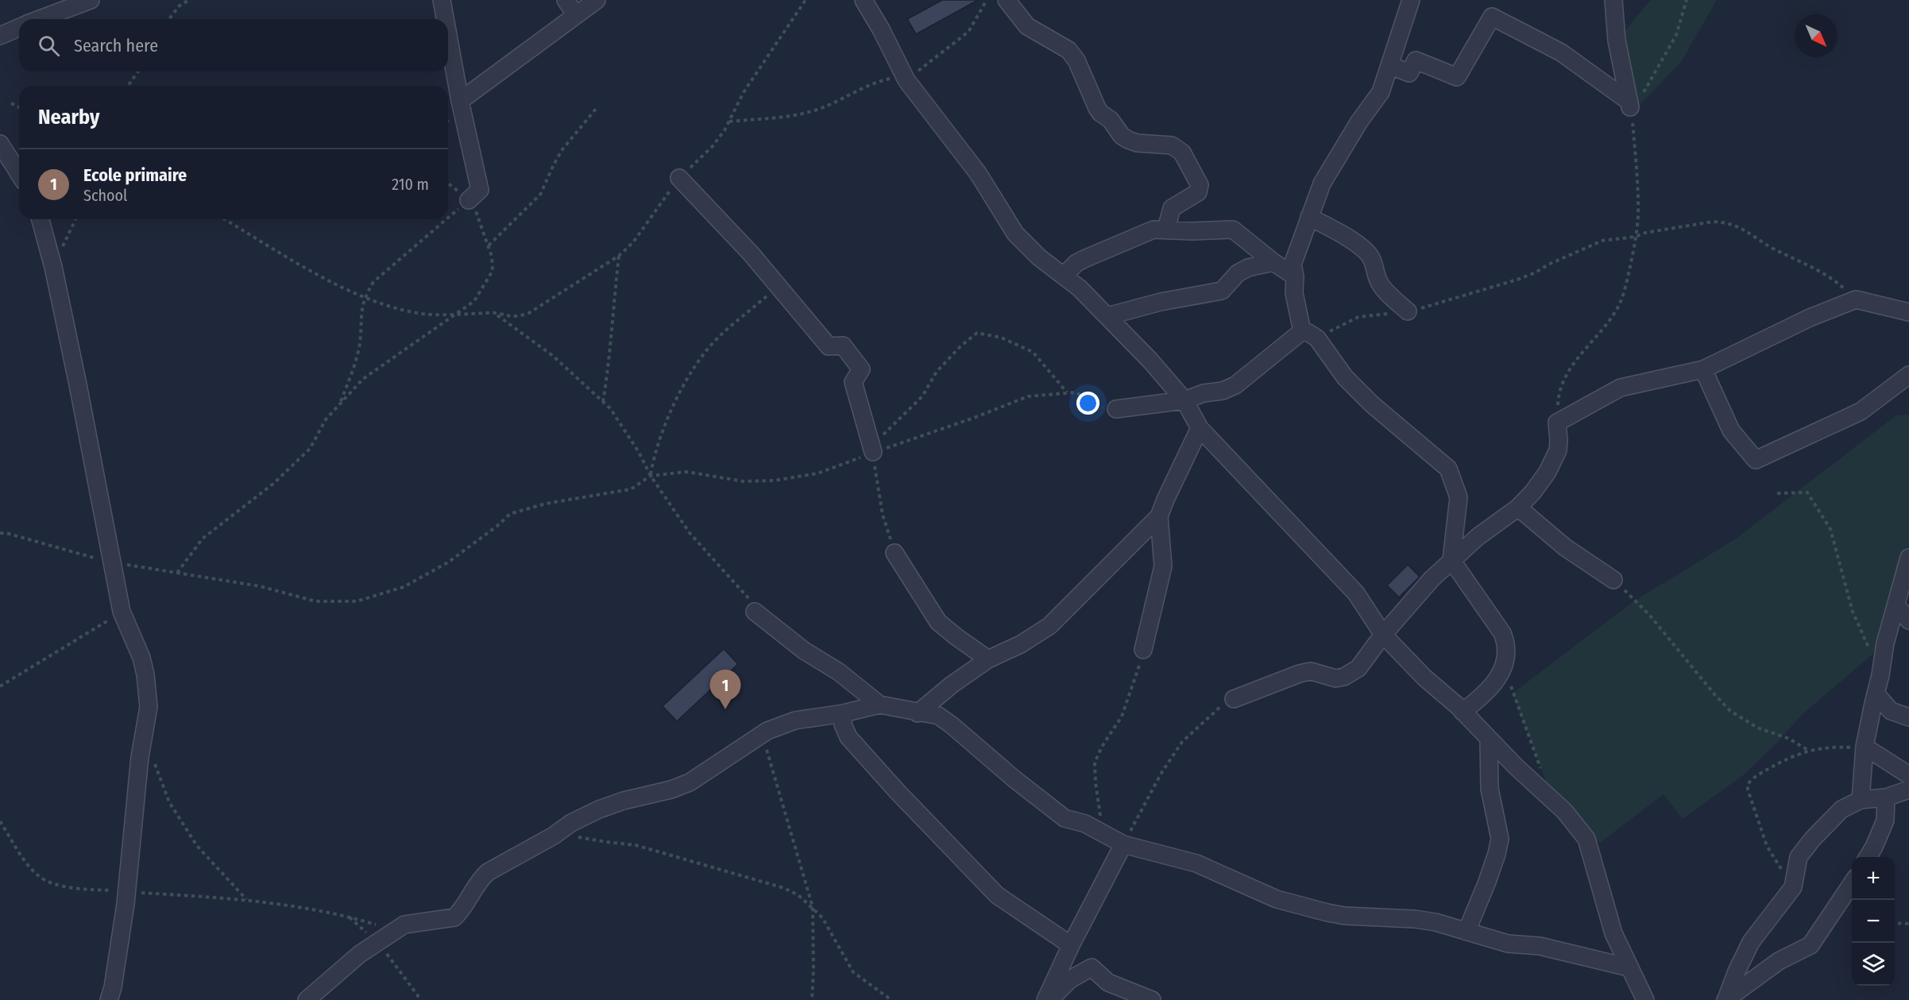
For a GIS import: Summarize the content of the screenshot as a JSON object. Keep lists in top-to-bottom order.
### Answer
{
  "north": "bottom right",
  "page": {
    "search": "Search here",
    "heading": "Nearby",
    "list": [
      {
        "mark": "1",
        "name": "Ecole primaire",
        "note": "School",
        "value": "210 m"
      }
    ],
    "pins": "1",
    "map_buttons": ["+", "−"]
  }
}
